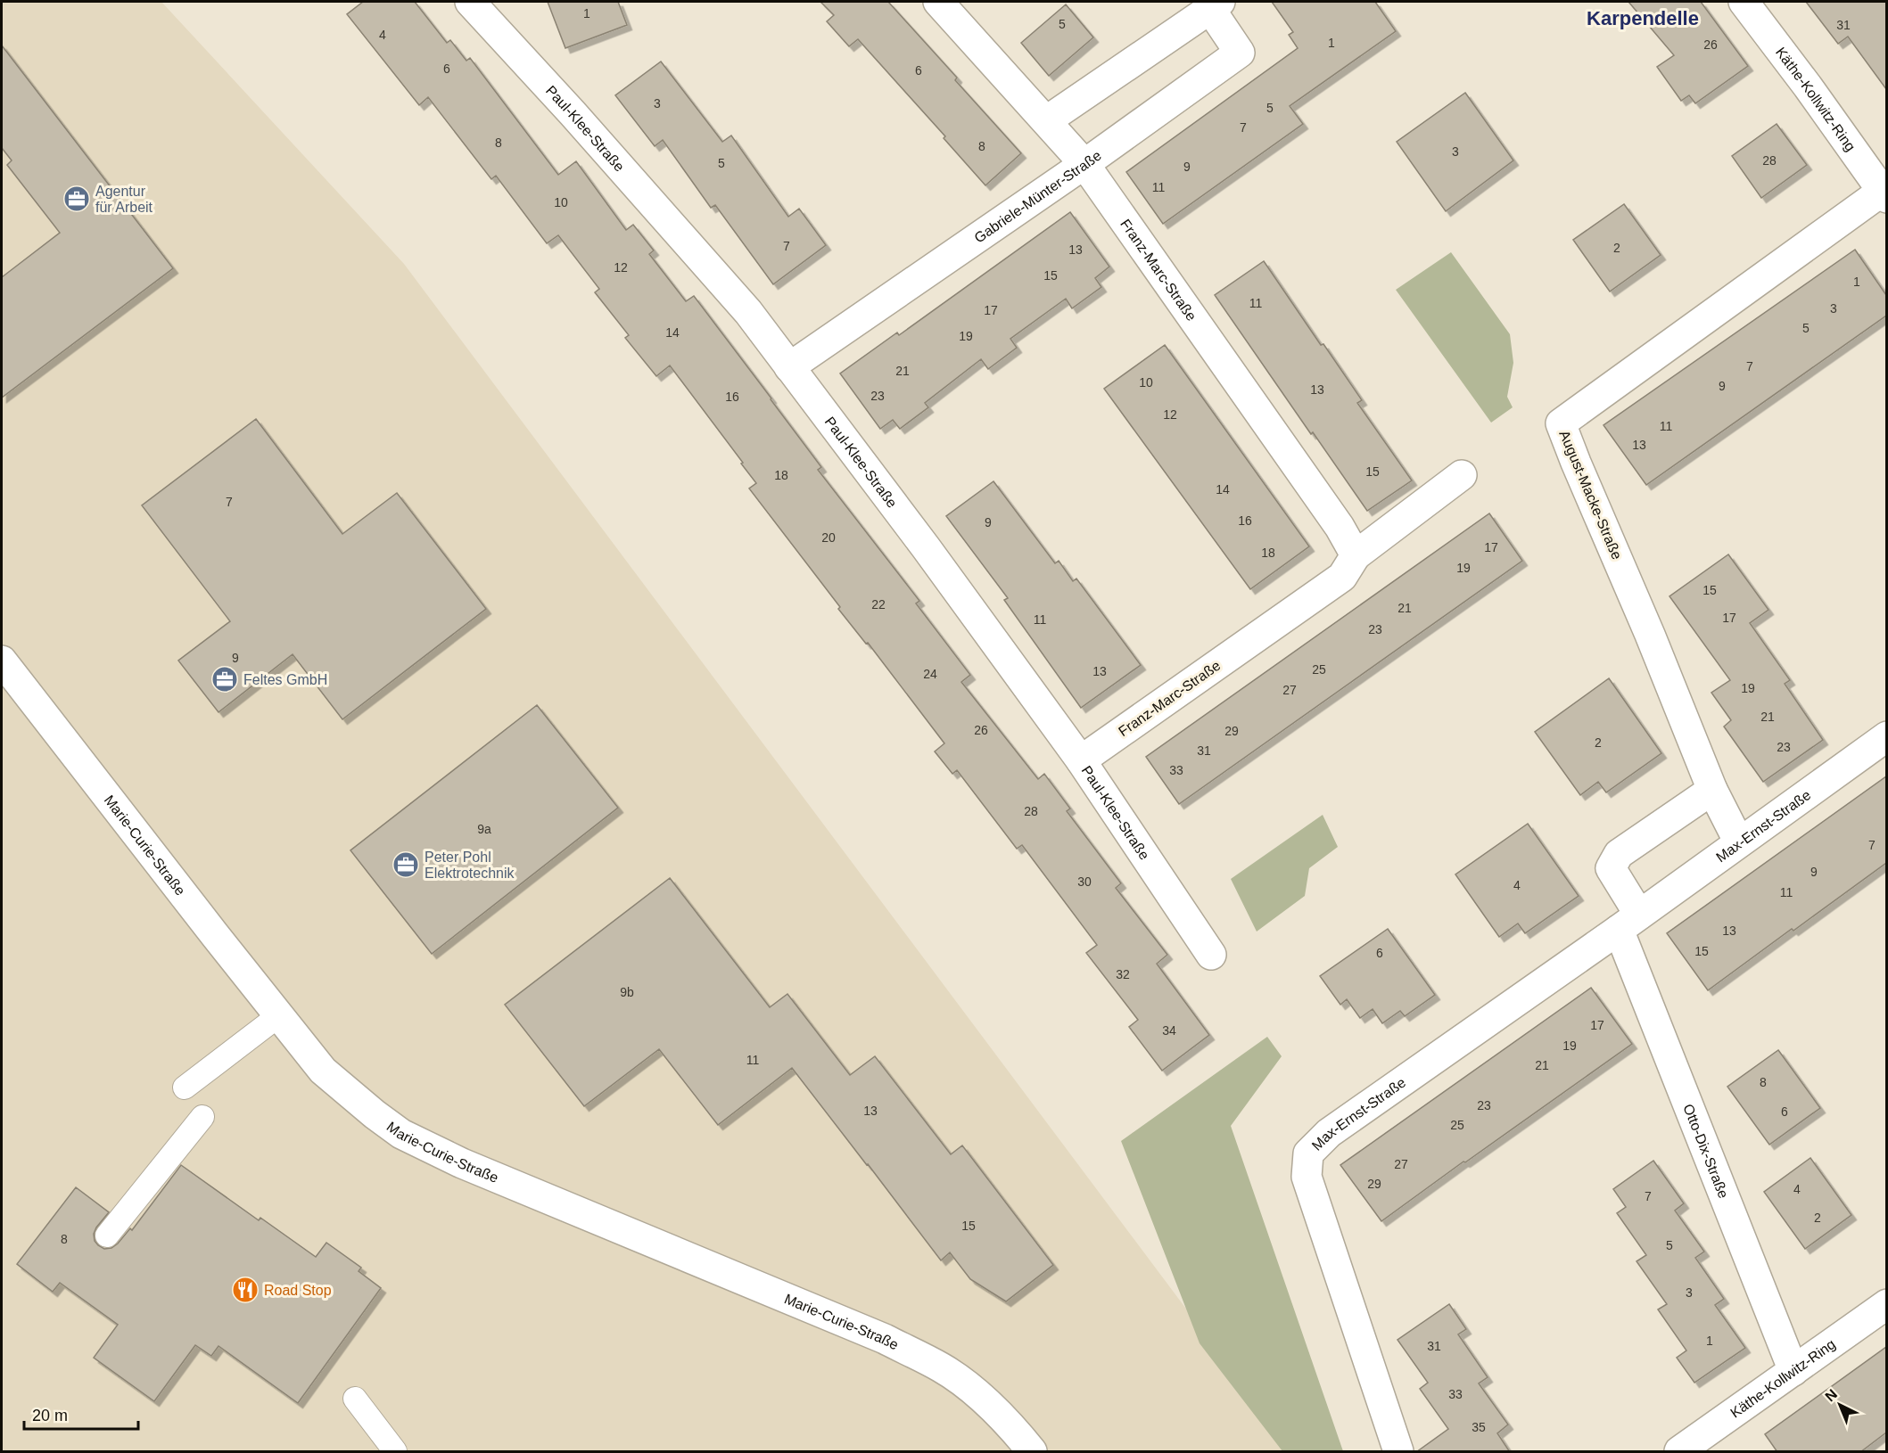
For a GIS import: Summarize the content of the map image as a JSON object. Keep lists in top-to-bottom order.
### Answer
{
  "streets": {
    "street": [
      "Käthe-Kollwitz-Ring",
      "Paul-Klee-Straße",
      "Gabriele-Münter-Straße",
      "Franz-Marc-Straße",
      "August-Macke-Straße",
      "Max-Ernst-Straße",
      "Marie-Curie-Straße",
      "Otto-Dix-Straße"
    ]
  },
  "crossings": [
    ["Käthe-Kollwitz-Ring", "August-Macke-Straße"],
    ["Käthe-Kollwitz-Ring", "Otto-Dix-Straße"],
    ["Paul-Klee-Straße", "Gabriele-Münter-Straße"],
    ["Paul-Klee-Straße", "Franz-Marc-Straße"],
    ["Gabriele-Münter-Straße", "Franz-Marc-Straße"],
    ["August-Macke-Straße", "Max-Ernst-Straße"],
    ["Max-Ernst-Straße", "Otto-Dix-Straße"]
  ],
  "districts": ["Karpendelle"],
  "places": {
    "office": ["Agentur für Arbeit", "Feltes GmbH", "Peter Pohl Elektrotechnik"],
    "restaurant": ["Road Stop"]
  },
  "house_numbers": [
    "1",
    "5",
    "31",
    "4",
    "1",
    "26",
    "6",
    "6",
    "3",
    "5",
    "7",
    "8",
    "8",
    "3",
    "28",
    "5",
    "9",
    "11",
    "10",
    "7",
    "2",
    "13",
    "12",
    "15",
    "1",
    "11",
    "3",
    "17",
    "5",
    "14",
    "19",
    "7",
    "21",
    "10",
    "9",
    "13",
    "23",
    "16",
    "12",
    "11",
    "13",
    "15",
    "18",
    "14",
    "7",
    "16",
    "9",
    "20",
    "17",
    "18",
    "19",
    "15",
    "22",
    "21",
    "17",
    "11",
    "23",
    "9",
    "25",
    "13",
    "24",
    "19",
    "27",
    "21",
    "26",
    "29",
    "2",
    "23",
    "31",
    "33",
    "28",
    "9a",
    "7",
    "9",
    "30",
    "4",
    "11",
    "13",
    "15",
    "6",
    "32",
    "9b",
    "17",
    "34",
    "19",
    "11",
    "21",
    "8",
    "23",
    "13",
    "6",
    "25",
    "27",
    "29",
    "4",
    "7",
    "2",
    "15",
    "8",
    "5",
    "3",
    "1",
    "31",
    "33",
    "35"
  ],
  "scale_bar": "20 m",
  "north": "top left"
}
